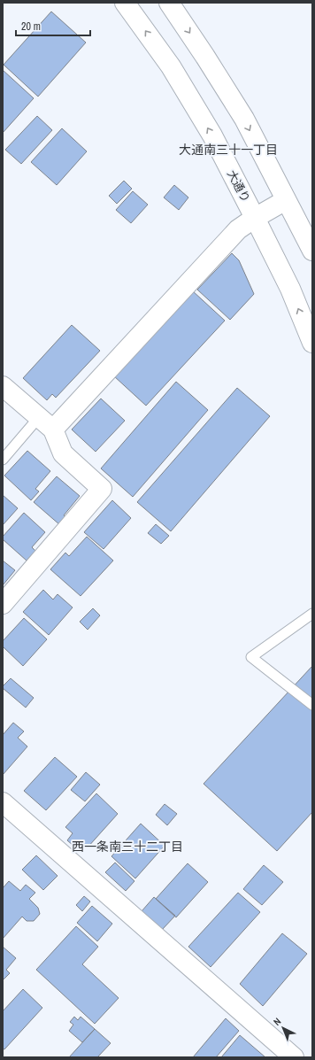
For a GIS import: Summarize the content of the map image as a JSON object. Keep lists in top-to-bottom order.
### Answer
{
  "streets": {
    "main road": ["大通り"]
  },
  "districts": ["大通南三十一丁目", "西一条南三十二丁目"],
  "scale_bar": "20 m",
  "north": "top left"
}
